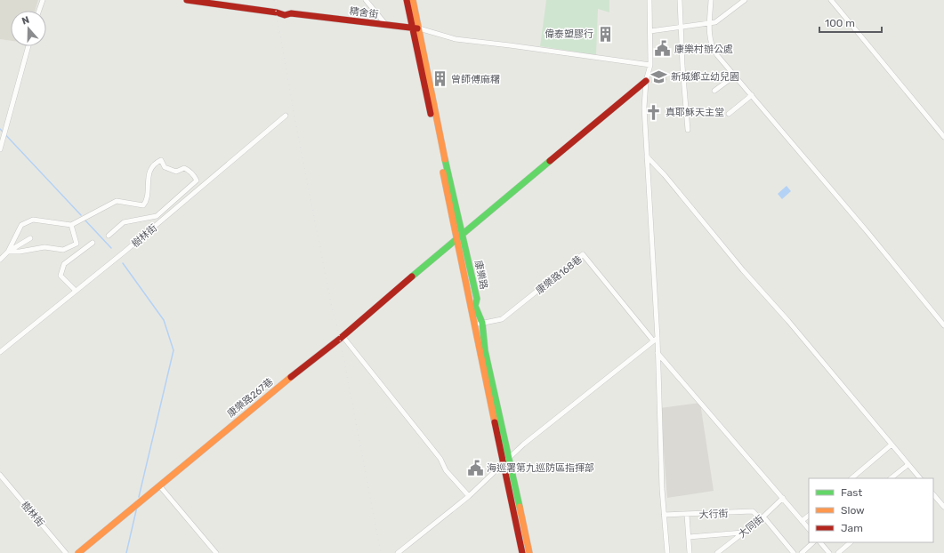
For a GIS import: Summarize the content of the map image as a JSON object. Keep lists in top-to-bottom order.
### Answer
{
  "streets": {
    "main road": ["精舍街", "康樂路", "康樂路267巷"],
    "street": [
      "樹林街",
      "康樂路168巷",
      "大行街",
      "大同街"
    ]
  },
  "crossings": [
    ["精舍街", "康樂路"],
    ["康樂路", "康樂路168巷"],
    ["康樂路", "康樂路267巷"],
    ["大行街", "大同街"]
  ],
  "places": {
    "building": ["偉泰塑膠行", "曾師傅麻糬"],
    "public building": ["康樂村辦公處", "海巡署第九巡防區指揮部"],
    "school or university": ["新城鄉立幼兒園"],
    "church": ["真耶穌天主堂"]
  },
  "legend": ["Fast", "Slow", "Jam"],
  "scale_bar": "100 m",
  "north": "top"
}
